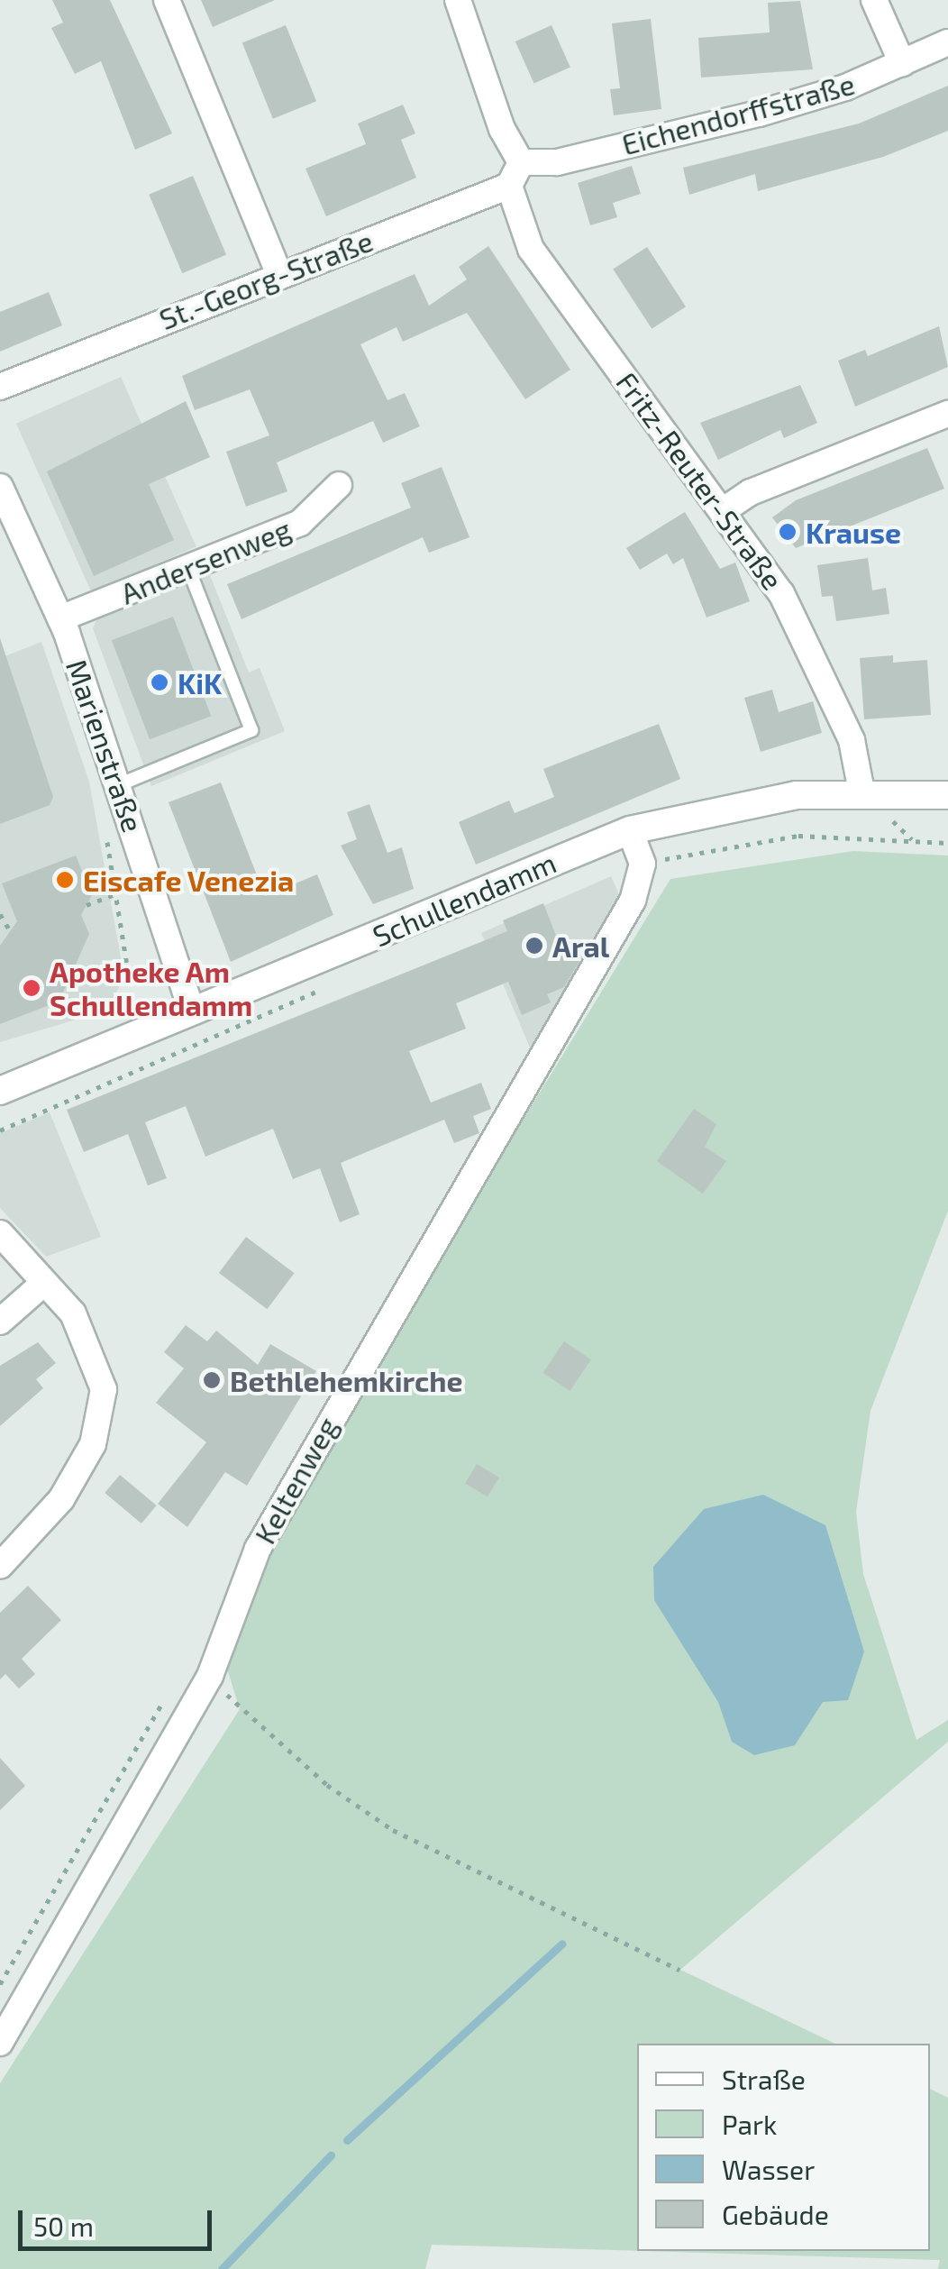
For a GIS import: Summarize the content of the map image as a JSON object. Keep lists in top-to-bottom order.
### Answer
{
  "streets": {
    "main road": ["Schullendamm"],
    "street": [
      "Eichendorffstraße",
      "St.-Georg-Straße",
      "Fritz-Reuter-Straße",
      "Andersenweg",
      "Marienstraße",
      "Keltenweg"
    ]
  },
  "crossings": [
    ["St.-Georg-Straße", "Fritz-Reuter-Straße"],
    ["Fritz-Reuter-Straße", "Schullendamm"],
    ["Andersenweg", "Marienstraße"],
    ["Marienstraße", "Schullendamm"]
  ],
  "places": [
    "Krause",
    "KiK",
    "Eiscafe Venezia",
    "Aral",
    "Apotheke Am Schullendamm",
    "Bethlehemkirche"
  ],
  "legend": [
    "Straße",
    "Park",
    "Wasser",
    "Gebäude"
  ],
  "scale_bar": "50 m"
}
